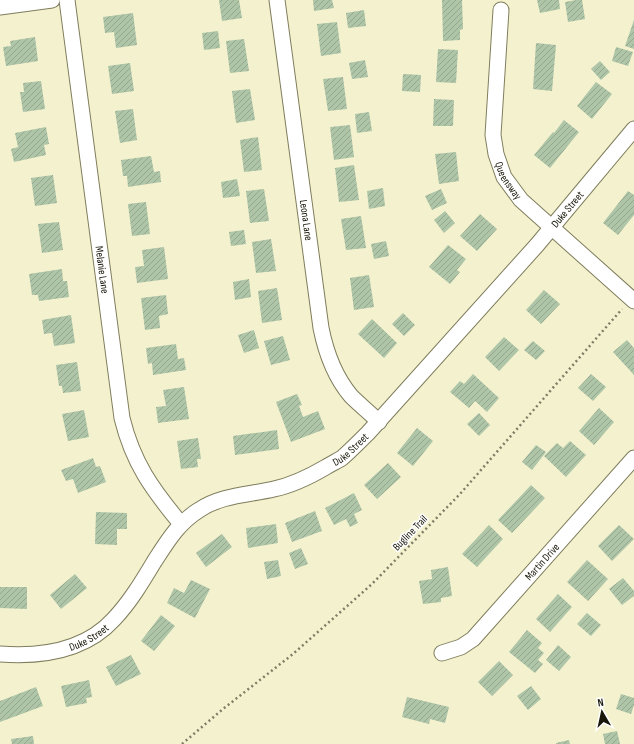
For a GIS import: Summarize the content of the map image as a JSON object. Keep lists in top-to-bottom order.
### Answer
{
  "streets": {
    "street": [
      "Queensway",
      "Duke Street",
      "Leona Lane",
      "Melanie Lane",
      "Martin Drive"
    ],
    "path": ["Bugline Trail"]
  },
  "crossings": [
    ["Queensway", "Duke Street"],
    ["Queensway", "Bugline Trail"],
    ["Duke Street", "Leona Lane"],
    ["Duke Street", "Melanie Lane"]
  ],
  "north": "top"
}
